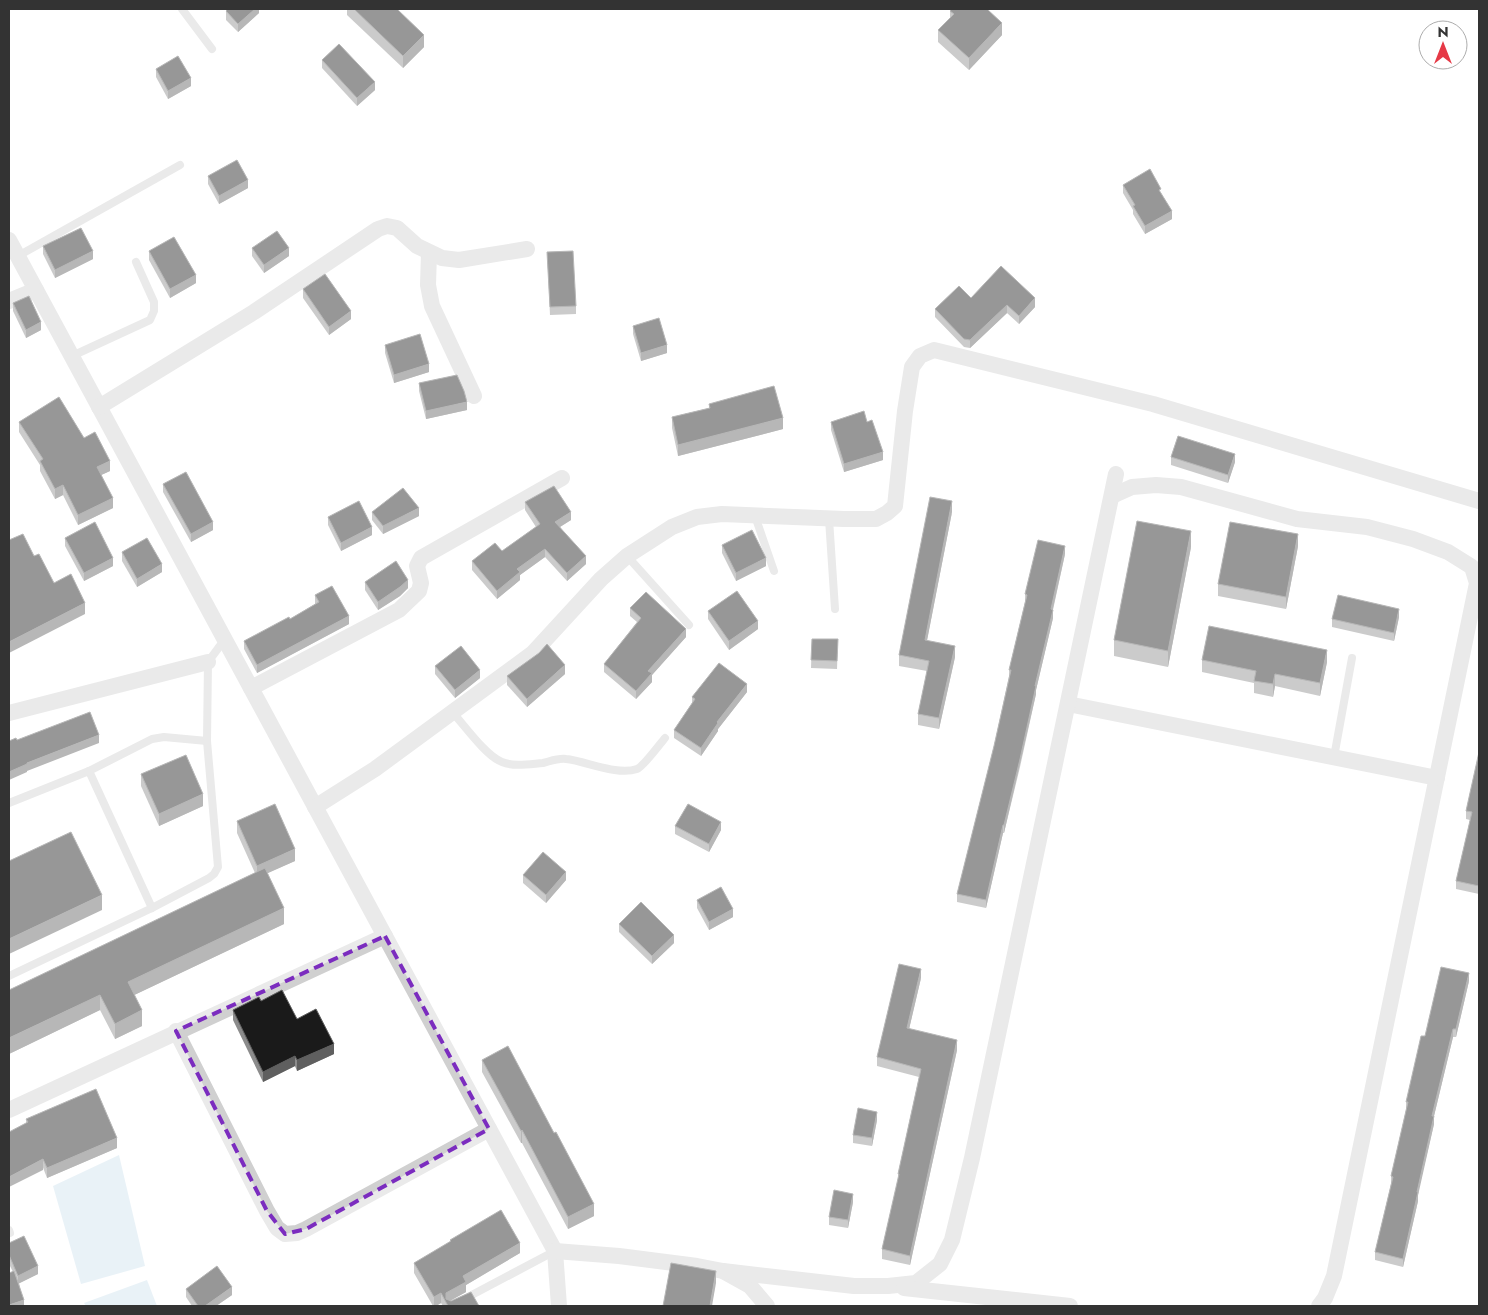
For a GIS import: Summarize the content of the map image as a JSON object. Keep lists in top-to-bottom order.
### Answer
{
  "north": "top"
}
